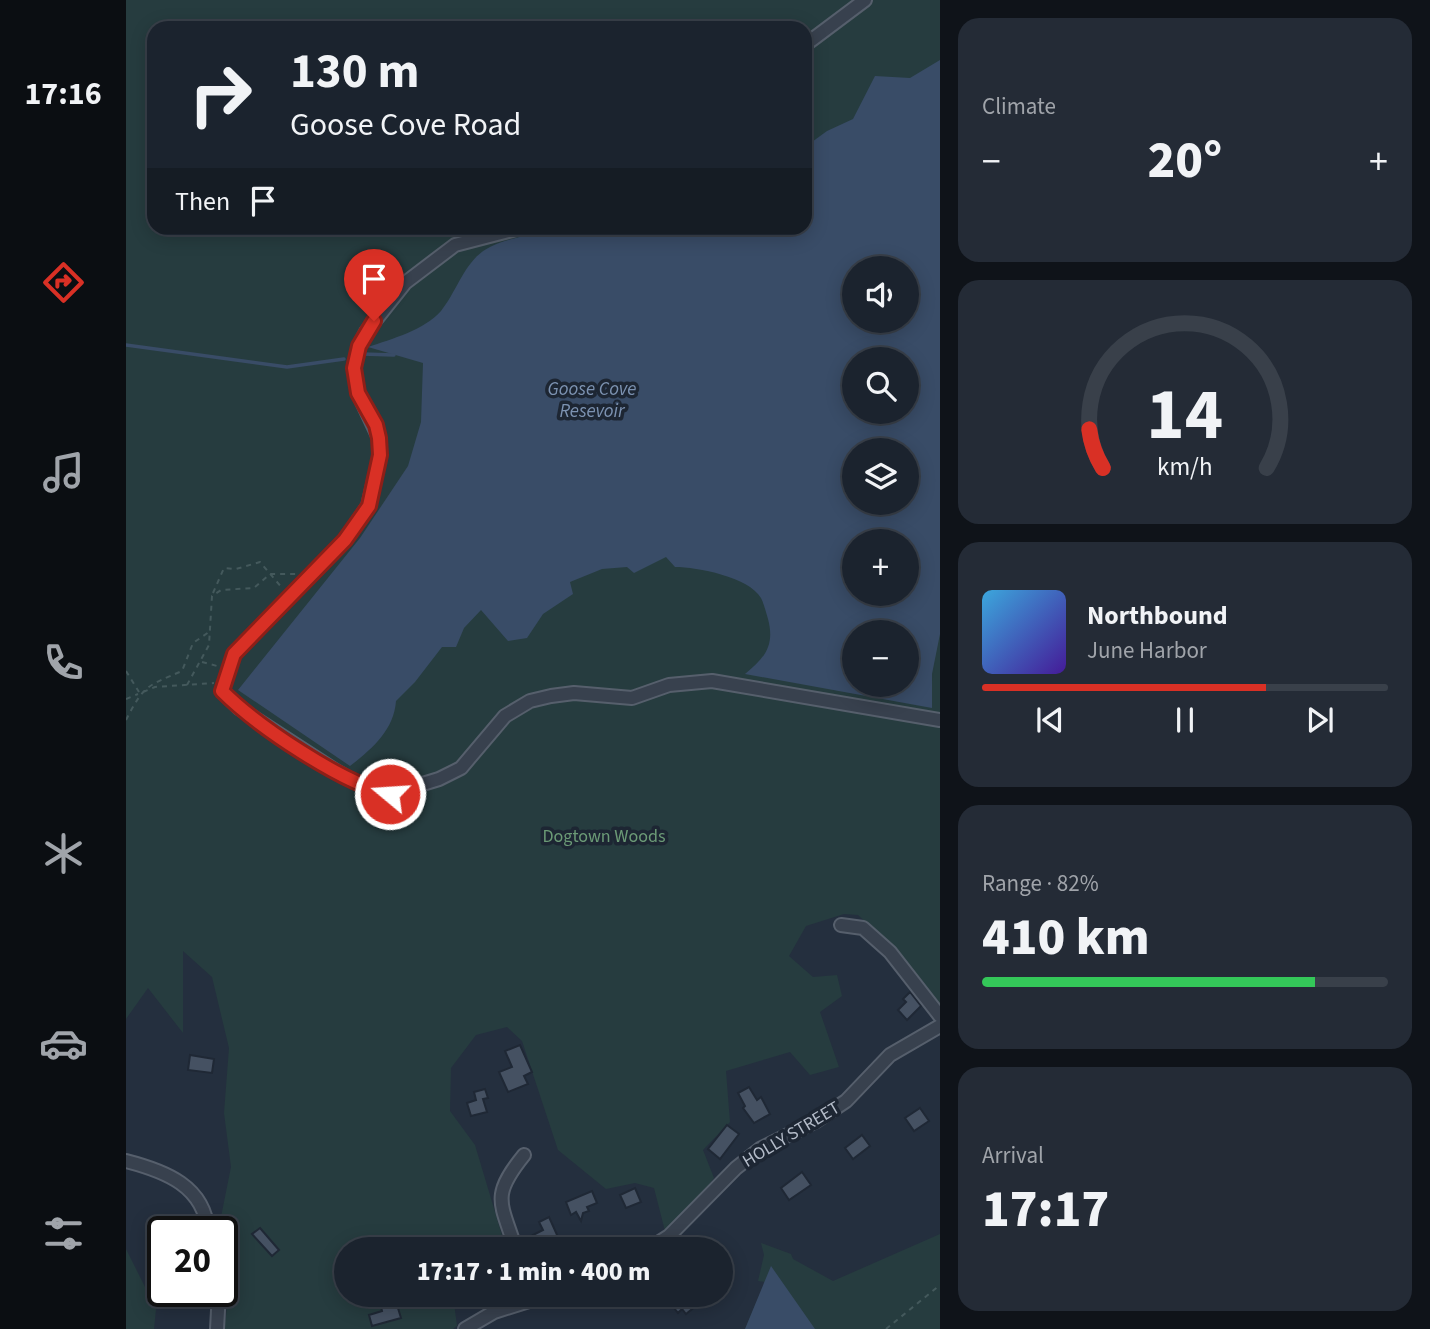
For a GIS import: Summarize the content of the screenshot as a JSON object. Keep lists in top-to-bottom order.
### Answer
{
  "streets": {
    "street": ["HOLLY STREET"]
  },
  "water": ["Goose Cove Resevoir"],
  "parks": ["Dogtown Woods"],
  "page": {
    "tabs": "17:16",
    "tile": [
      "Climate",
      ["Range · 82%", "410 km"],
      ["Arrival", "17:17"]
    ],
    "turn": ["130 m", "Goose Cove Road"],
    "heat": ["−", "20°", "+"],
    "then": "Then",
    "map_buttons": ["+", "−"],
    "song": ["Northbound", "June Harbor"],
    "limit": "20",
    "trip": "17:17 · 1 min · 400 m",
    "gauge": ["14", "km/h"]
  }
}
